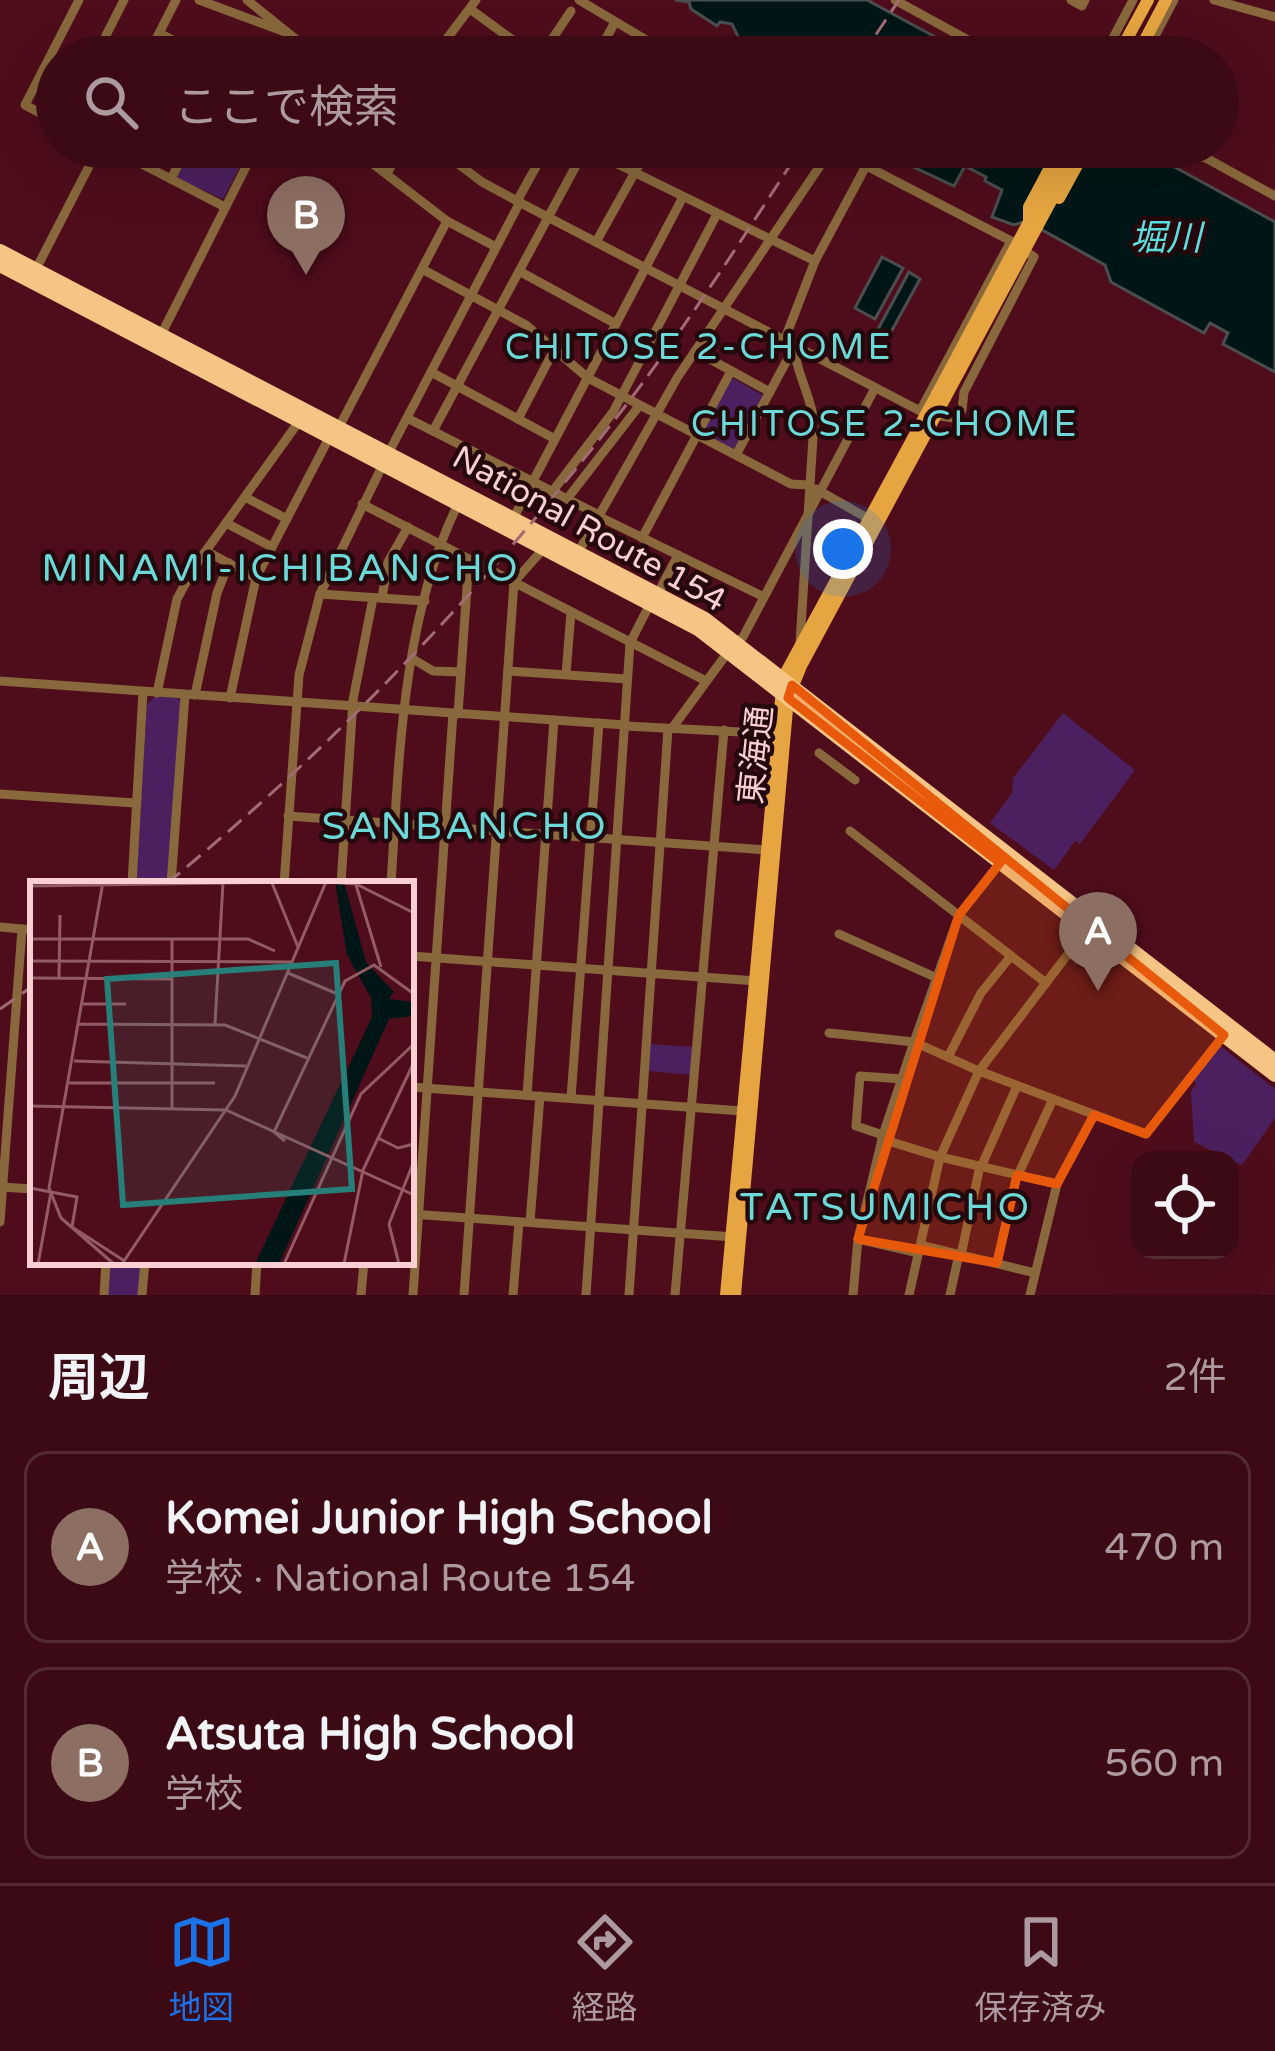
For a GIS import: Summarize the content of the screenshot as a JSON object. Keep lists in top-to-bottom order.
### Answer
{
  "streets": {
    "highway": ["National Route 154"],
    "main road": ["東海通"]
  },
  "crossings": [
    ["National Route 154", "東海通"]
  ],
  "districts": [
    "CHITOSE 2-CHOME",
    "CHITOSE 2-CHOME",
    "MINAMI-ICHIBANCHO",
    "SANBANCHO",
    "TATSUMICHO"
  ],
  "water": ["堀川"],
  "page": {
    "search": "ここで検索",
    "pins": ["B", "A"],
    "heading": ["周辺", "2件"],
    "list": [
      {
        "mark": "A",
        "name": "Komei Junior High School",
        "note": "学校 · National Route 154",
        "value": "470 m"
      },
      {
        "mark": "B",
        "name": "Atsuta High School",
        "note": "学校",
        "value": "560 m"
      }
    ],
    "nav": ["地図", "経路", "保存済み"]
  }
}
